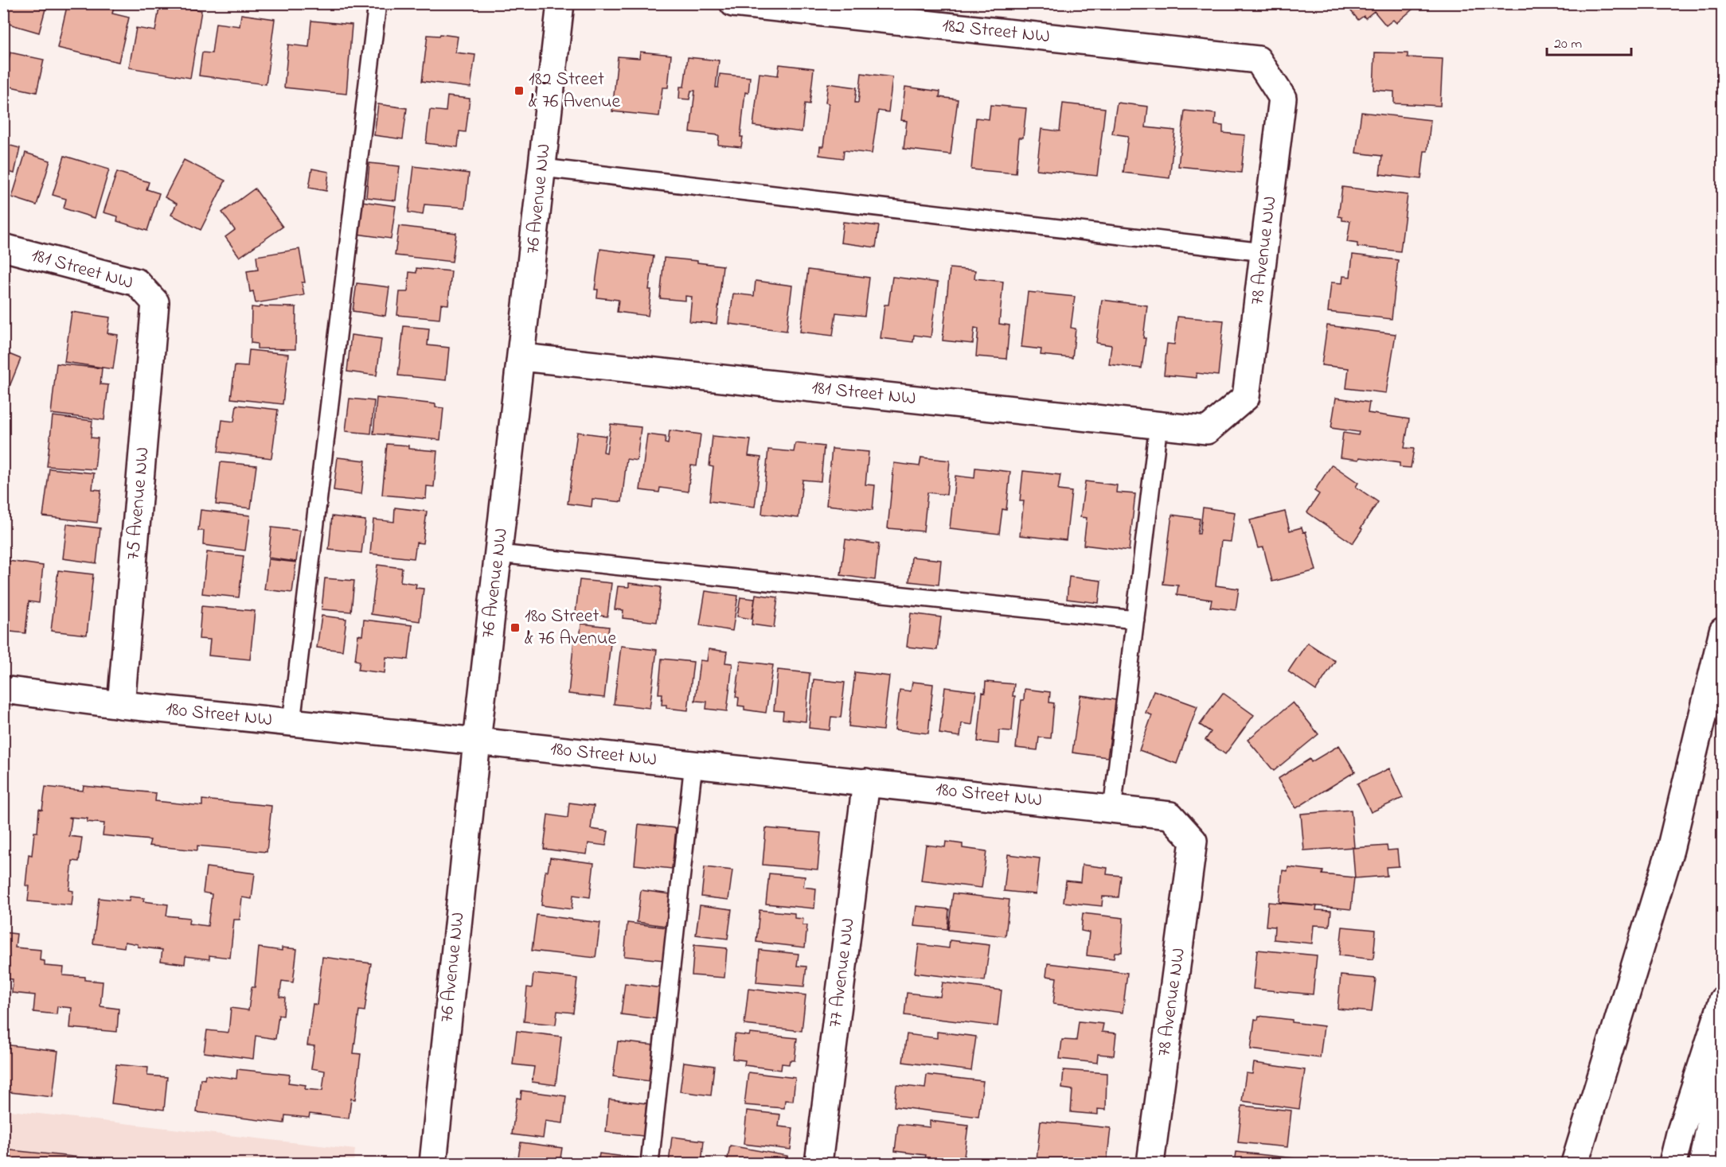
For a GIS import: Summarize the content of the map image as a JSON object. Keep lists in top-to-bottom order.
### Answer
{
  "streets": {
    "main road": [
      "182 Street NW",
      "76 Avenue NW",
      "78 Avenue NW",
      "181 Street NW",
      "75 Avenue NW",
      "180 Street NW",
      "77 Avenue NW"
    ]
  },
  "crossings": [
    ["182 Street NW", "78 Avenue NW"],
    ["76 Avenue NW", "181 Street NW"],
    ["76 Avenue NW", "180 Street NW"],
    ["78 Avenue NW", "181 Street NW"],
    ["78 Avenue NW", "180 Street NW"],
    ["181 Street NW", "75 Avenue NW"],
    ["75 Avenue NW", "180 Street NW"],
    ["180 Street NW", "77 Avenue NW"]
  ],
  "places": {
    "transit": ["182 Street & 76 Avenue", "180 Street & 76 Avenue"]
  },
  "scale_bar": "20 m"
}
